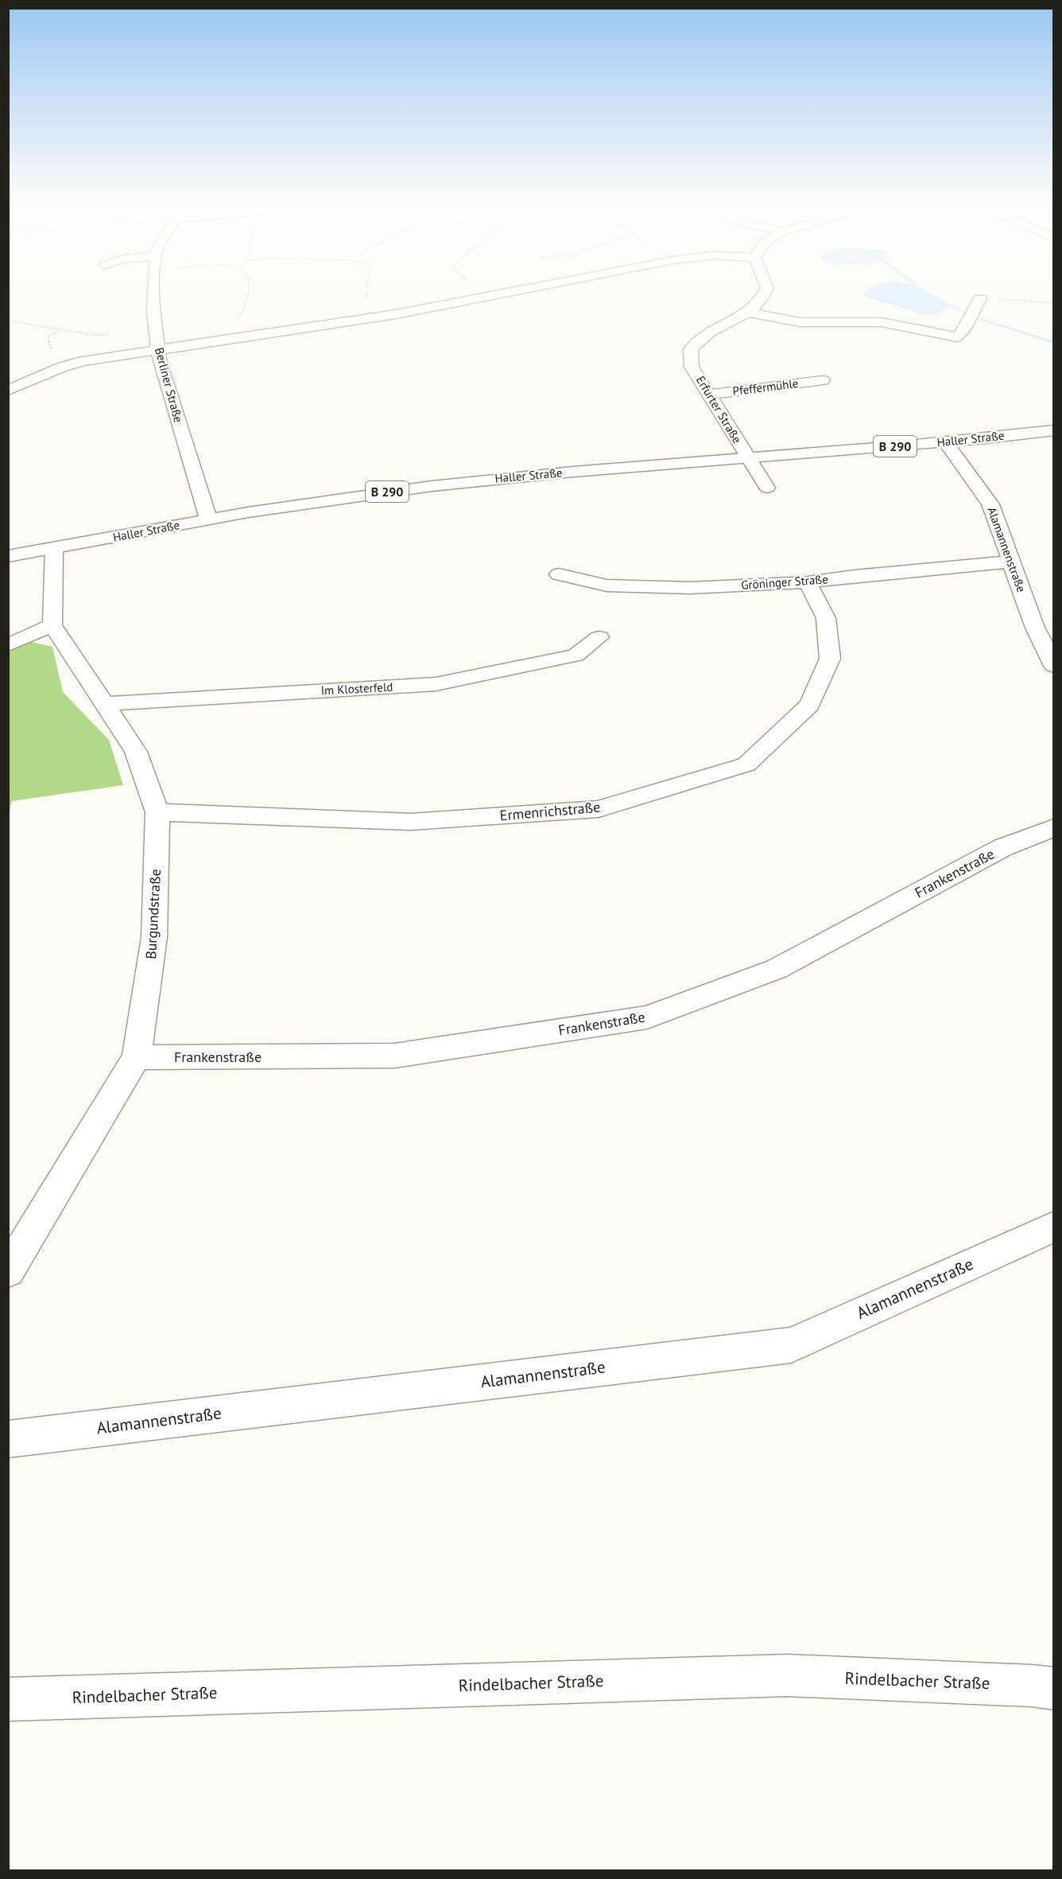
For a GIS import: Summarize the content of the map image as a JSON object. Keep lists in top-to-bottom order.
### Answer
{
  "streets": {
    "street": [
      "Berliner Straße",
      "Pfeffermühle",
      "Erfurter Straße",
      "Haller Straße",
      "B 290",
      "Alamannenstraße",
      "Gröninger Straße",
      "Im Klosterfeld",
      "Ermenrichstraße",
      "Frankenstraße",
      "Burgundstraße",
      "Rindelbacher Straße"
    ]
  },
  "crossings": [
    ["Berliner Straße", "Haller Straße"],
    ["Pfeffermühle", "Erfurter Straße"],
    ["Erfurter Straße", "Haller Straße"],
    ["Haller Straße", "Alamannenstraße"],
    ["Alamannenstraße", "Gröninger Straße"],
    ["Gröninger Straße", "Ermenrichstraße"],
    ["Im Klosterfeld", "Burgundstraße"],
    ["Ermenrichstraße", "Burgundstraße"],
    ["Frankenstraße", "Burgundstraße"]
  ]
}
